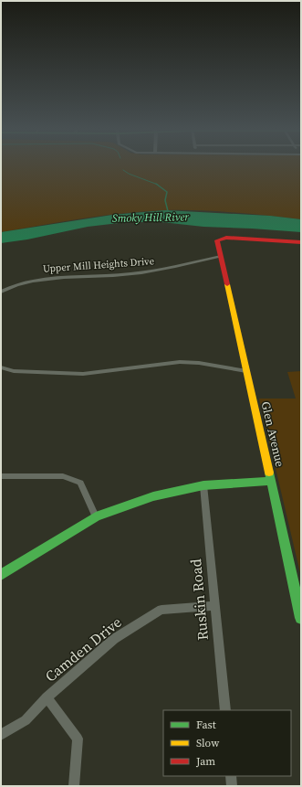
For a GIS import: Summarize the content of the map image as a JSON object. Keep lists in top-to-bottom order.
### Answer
{
  "streets": {
    "street": [
      "Upper Mill Heights Drive",
      "Glen Avenue",
      "Ruskin Road",
      "Camden Drive"
    ]
  },
  "crossings": [
    ["Upper Mill Heights Drive", "Glen Avenue"],
    ["Ruskin Road", "Camden Drive"]
  ],
  "water": ["Smoky Hill River"],
  "legend": ["Fast", "Slow", "Jam"]
}
